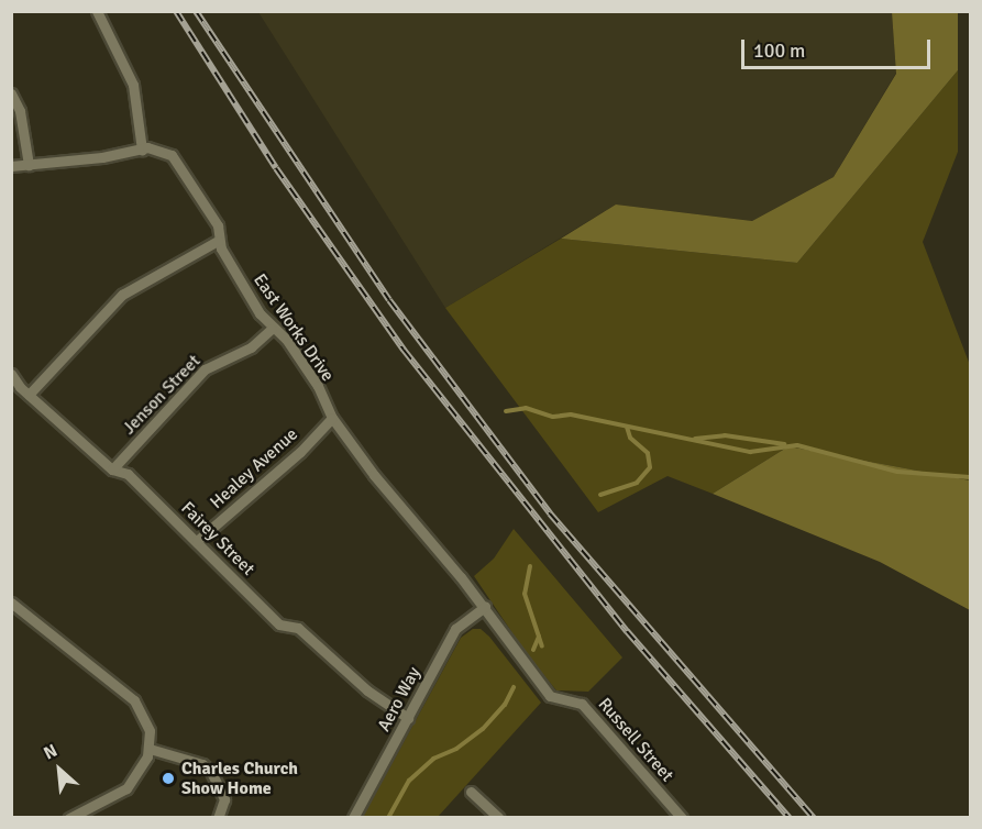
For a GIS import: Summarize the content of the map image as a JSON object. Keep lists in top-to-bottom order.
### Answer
{
  "streets": {
    "street": [
      "East Works Drive",
      "Jenson Street",
      "Healey Avenue",
      "Fairey Street",
      "Aero Way",
      "Russell Street"
    ]
  },
  "crossings": [
    ["East Works Drive", "Jenson Street"],
    ["East Works Drive", "Healey Avenue"],
    ["East Works Drive", "Aero Way"],
    ["East Works Drive", "Russell Street"],
    ["Jenson Street", "Fairey Street"],
    ["Healey Avenue", "Fairey Street"],
    ["Fairey Street", "Aero Way"],
    ["Aero Way", "Russell Street"]
  ],
  "places": ["Charles Church Show Home"],
  "scale_bar": "100 m",
  "north": "top left"
}
